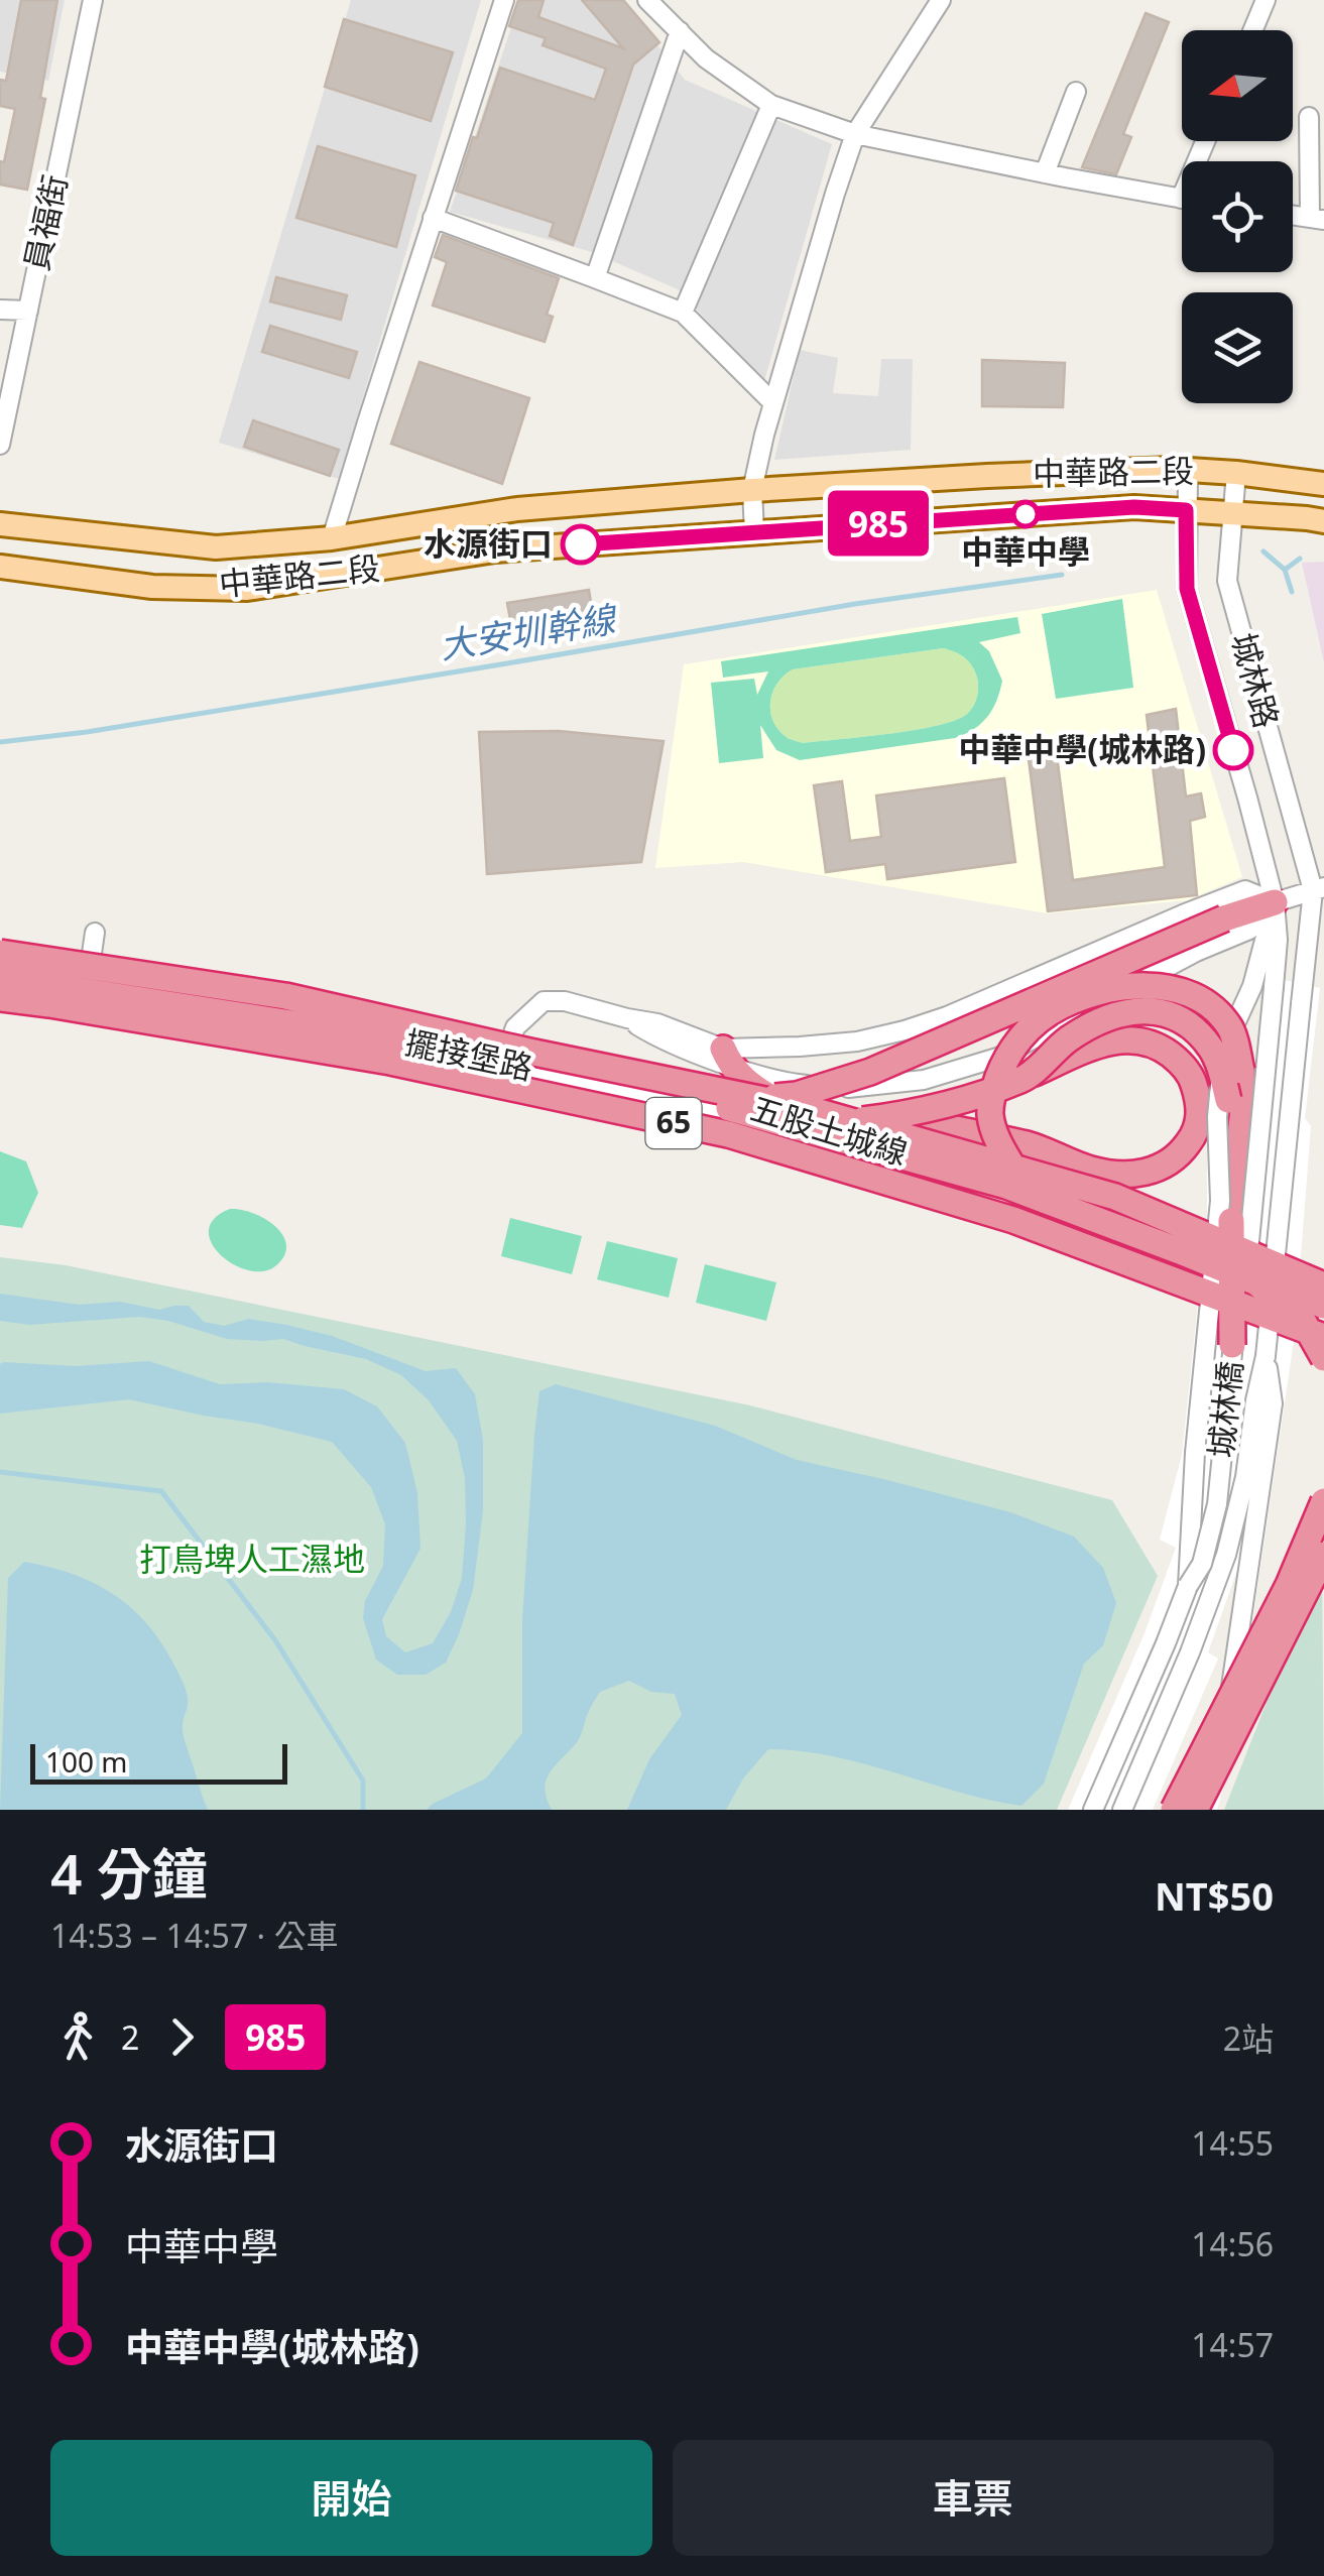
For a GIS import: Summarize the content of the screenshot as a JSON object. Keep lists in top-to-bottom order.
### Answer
{
  "streets": {
    "highway": ["65", "五股土城線"],
    "main road": ["中華路二段"],
    "street": [
      "員福街",
      "城林路",
      "擺接堡路",
      "城林橋"
    ]
  },
  "crossings": [
    ["中華路二段", "城林路"],
    ["城林路", "城林橋"],
    ["擺接堡路", "五股土城線"]
  ],
  "water": ["大安圳幹線"],
  "parks": ["打鳥埤人工濕地"],
  "places": ["中華中學", "水源街口", "中華中學(城林路)"],
  "lines": ["bus line 985"],
  "scale_bar": "100 m",
  "north": "left",
  "page": {
    "on_map": "985",
    "scale": "100 m",
    "heading": ["4 分鐘", "14:53 – 14:57 · 公車", "NT$50"],
    "legs": ["2", "985", "2站"],
    "list": [
      {
        "name": "水源街口",
        "value": "14:55"
      },
      {
        "name": "中華中學",
        "value": "14:56"
      },
      {
        "name": "中華中學(城林路)",
        "value": "14:57"
      }
    ],
    "buttons": ["開始", "車票"]
  }
}
